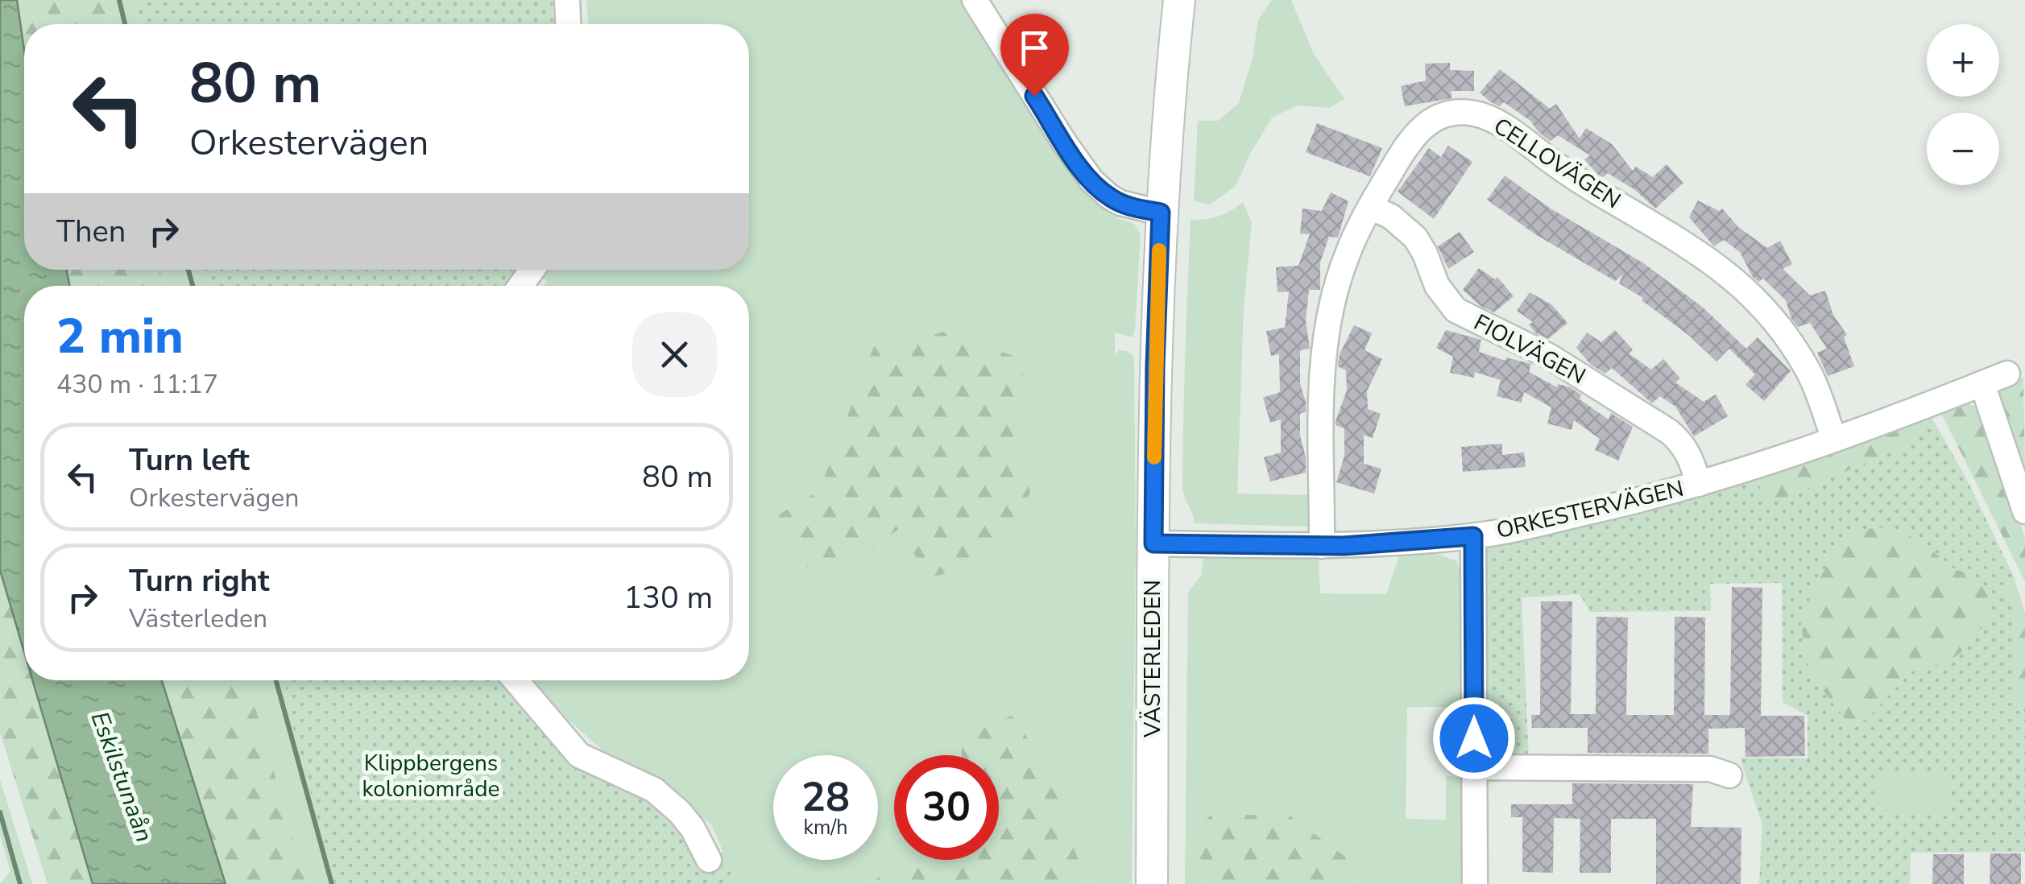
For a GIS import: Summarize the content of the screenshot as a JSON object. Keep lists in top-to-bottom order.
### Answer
{
  "streets": {
    "main road": ["VÄSTERLEDEN"],
    "street": ["CELLOVÄGEN", "FIOLVÄGEN", "ORKESTERVÄGEN"]
  },
  "crossings": [
    ["CELLOVÄGEN", "FIOLVÄGEN"],
    ["CELLOVÄGEN", "ORKESTERVÄGEN"],
    ["FIOLVÄGEN", "ORKESTERVÄGEN"],
    ["ORKESTERVÄGEN", "VÄSTERLEDEN"]
  ],
  "water": ["Eskilstunaån"],
  "parks": ["Klippbergens koloniområde"],
  "page": {
    "map_buttons": ["+", "−"],
    "turn": ["80 m", "Orkestervägen"],
    "then": "Then",
    "heading": ["2 min", "430 m · 11:17"],
    "list": [
      {
        "name": "Turn left",
        "note": "Orkestervägen",
        "value": "80 m"
      },
      {
        "name": "Turn right",
        "note": "Västerleden",
        "value": "130 m"
      }
    ],
    "speed": "28 km/h",
    "limit": "30"
  }
}
